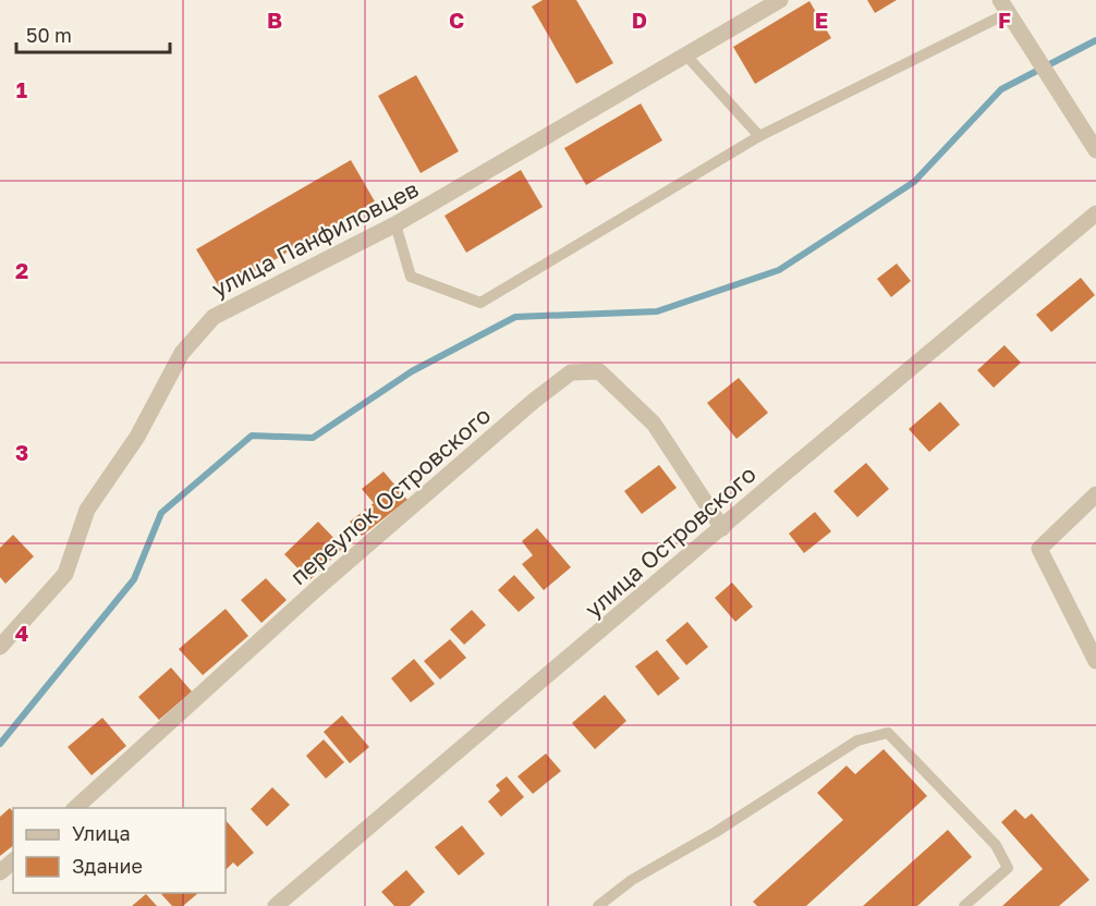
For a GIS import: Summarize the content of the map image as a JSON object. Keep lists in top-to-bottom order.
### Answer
{
  "streets": {
    "street": ["улица Панфиловцев", "переулок Островского", "улица Островского"]
  },
  "crossings": [
    ["переулок Островского", "улица Островского"]
  ],
  "legend": ["Улица", "Здание"],
  "scale_bar": "50 m",
  "grid": {
    "columns": [
      "B",
      "C",
      "D",
      "E",
      "F"
    ],
    "rows": [
      "1",
      "2",
      "3",
      "4"
    ]
  }
}
